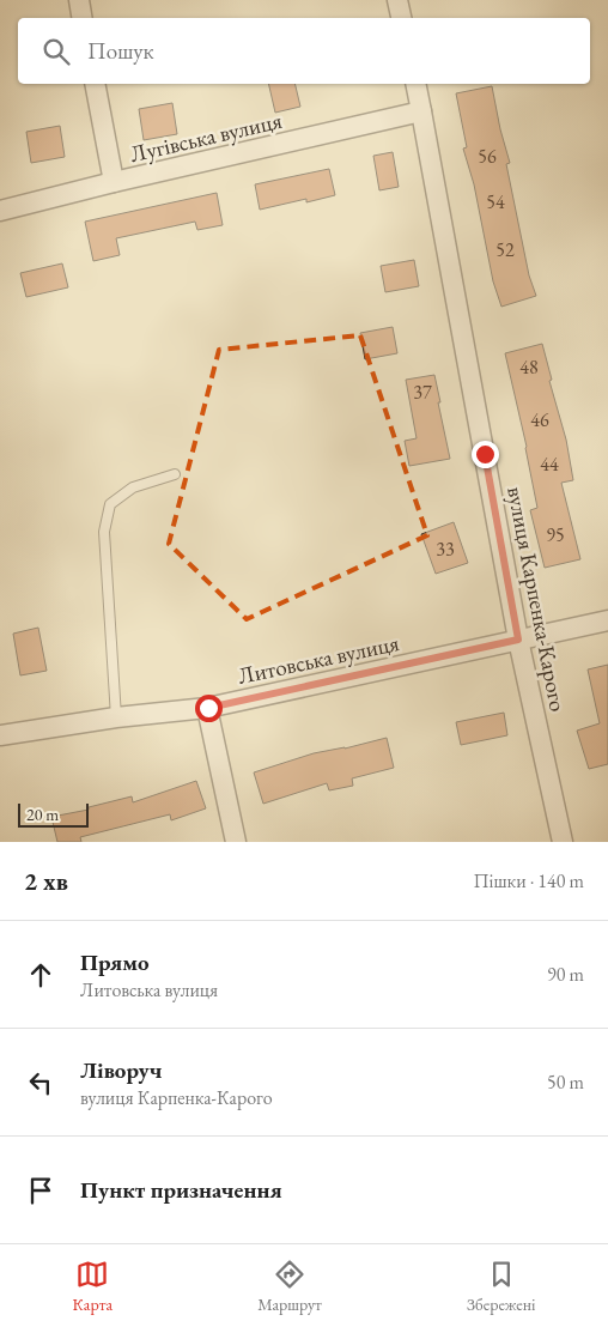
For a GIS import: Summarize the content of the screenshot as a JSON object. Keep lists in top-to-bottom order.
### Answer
{
  "streets": {
    "street": ["Лугівська вулиця", "вулиця Карпенка-Карого", "Литовська вулиця"]
  },
  "crossings": [
    ["Лугівська вулиця", "вулиця Карпенка-Карого"],
    ["вулиця Карпенка-Карого", "Литовська вулиця"]
  ],
  "house_numbers": [
    "56",
    "54",
    "52",
    "48",
    "37",
    "46",
    "44",
    "95",
    "33"
  ],
  "scale_bar": "20 m",
  "page": {
    "search": "Пошук",
    "scale": "20 m",
    "heading": ["2 хв", "Пішки · 140 m"],
    "list": [
      ["Прямо", "Литовська вулиця", "90 m"],
      ["Ліворуч", "вулиця Карпенка-Карого", "50 m"],
      "Пункт призначення"
    ],
    "nav": ["Карта", "Маршрут", "Збережені"]
  }
}
